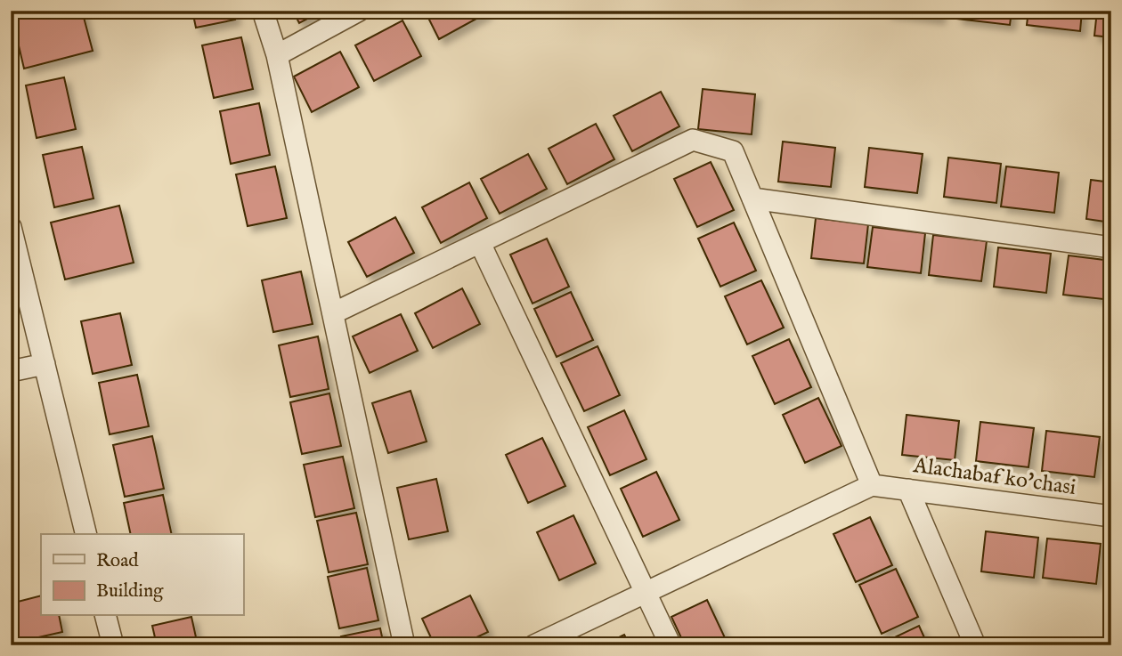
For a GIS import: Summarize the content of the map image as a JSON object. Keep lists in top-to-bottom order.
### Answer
{
  "streets": {
    "street": ["Alachabaf ko'chasi"]
  },
  "legend": ["Road", "Building"]
}
